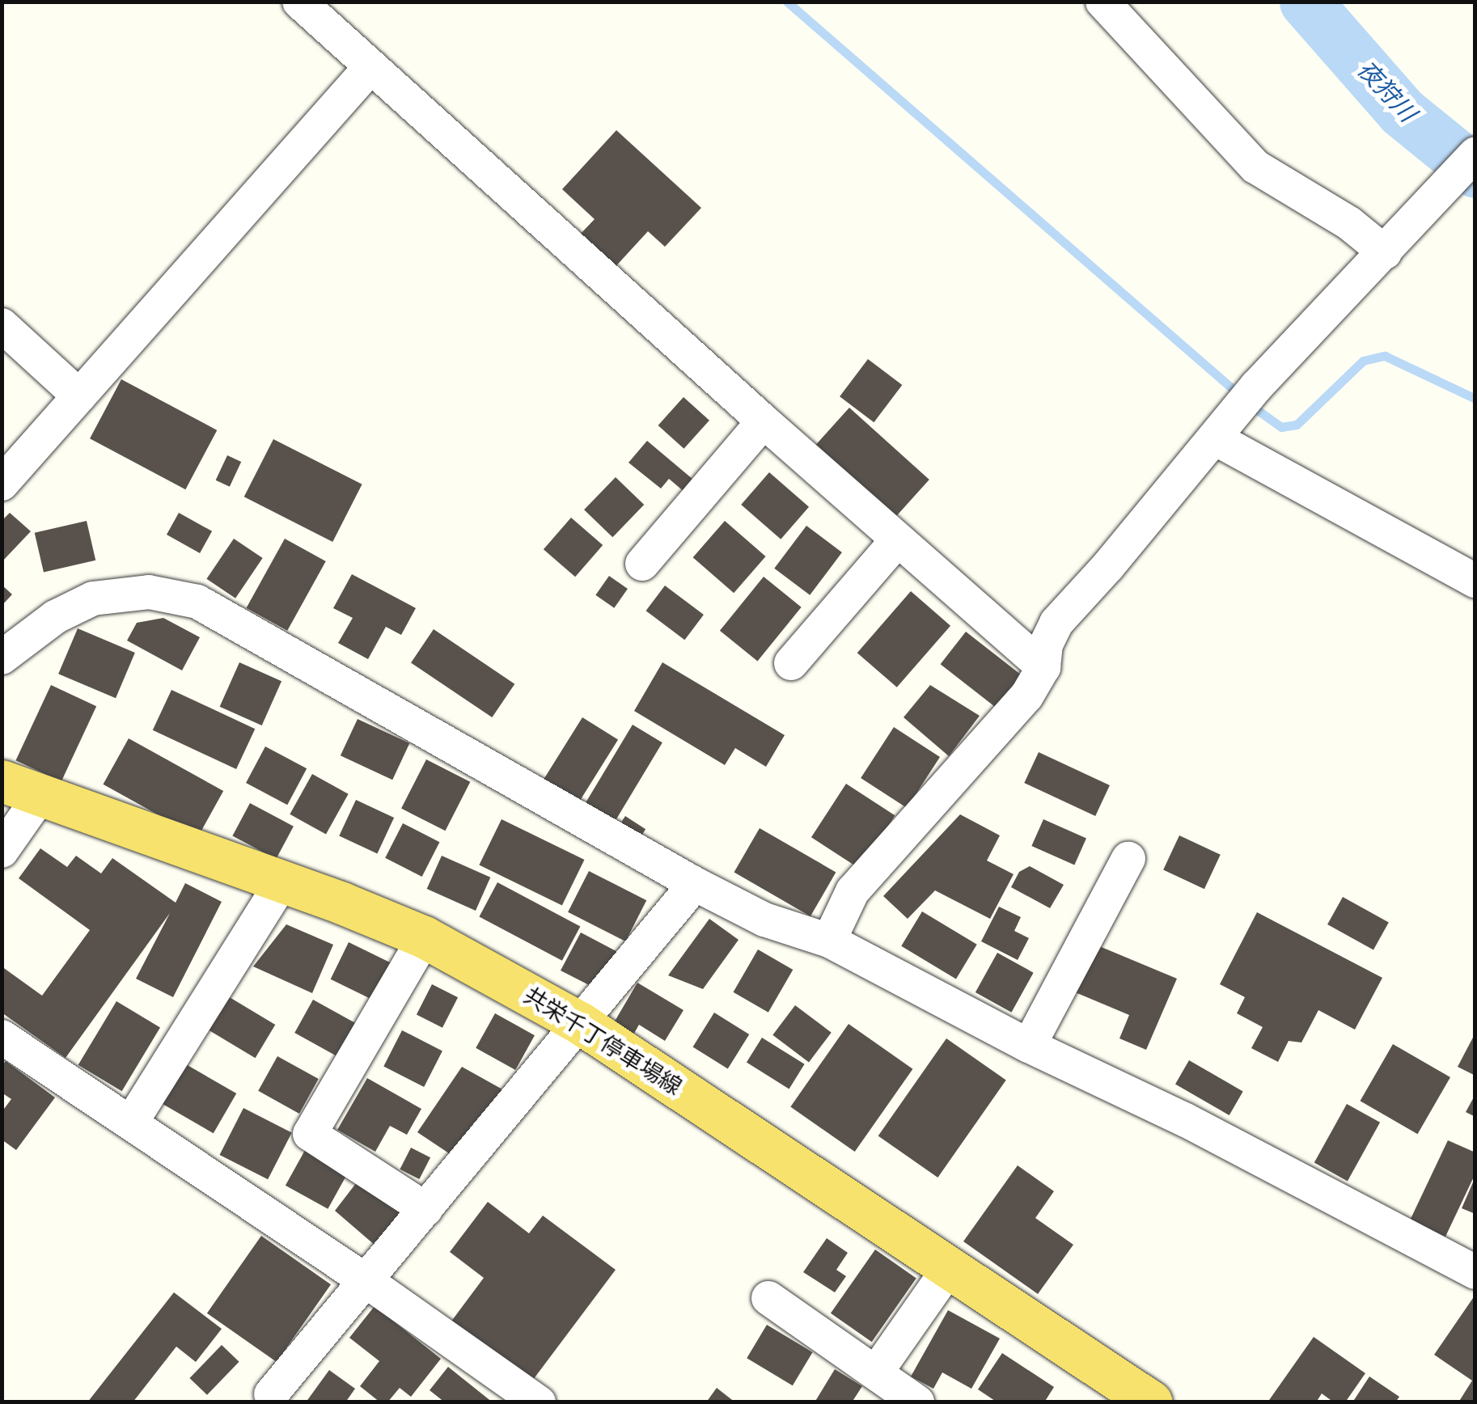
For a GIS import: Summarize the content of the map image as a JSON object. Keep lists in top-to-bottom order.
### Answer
{
  "streets": {
    "main road": ["共栄千丁停車場線"]
  },
  "water": ["夜狩川"]
}
